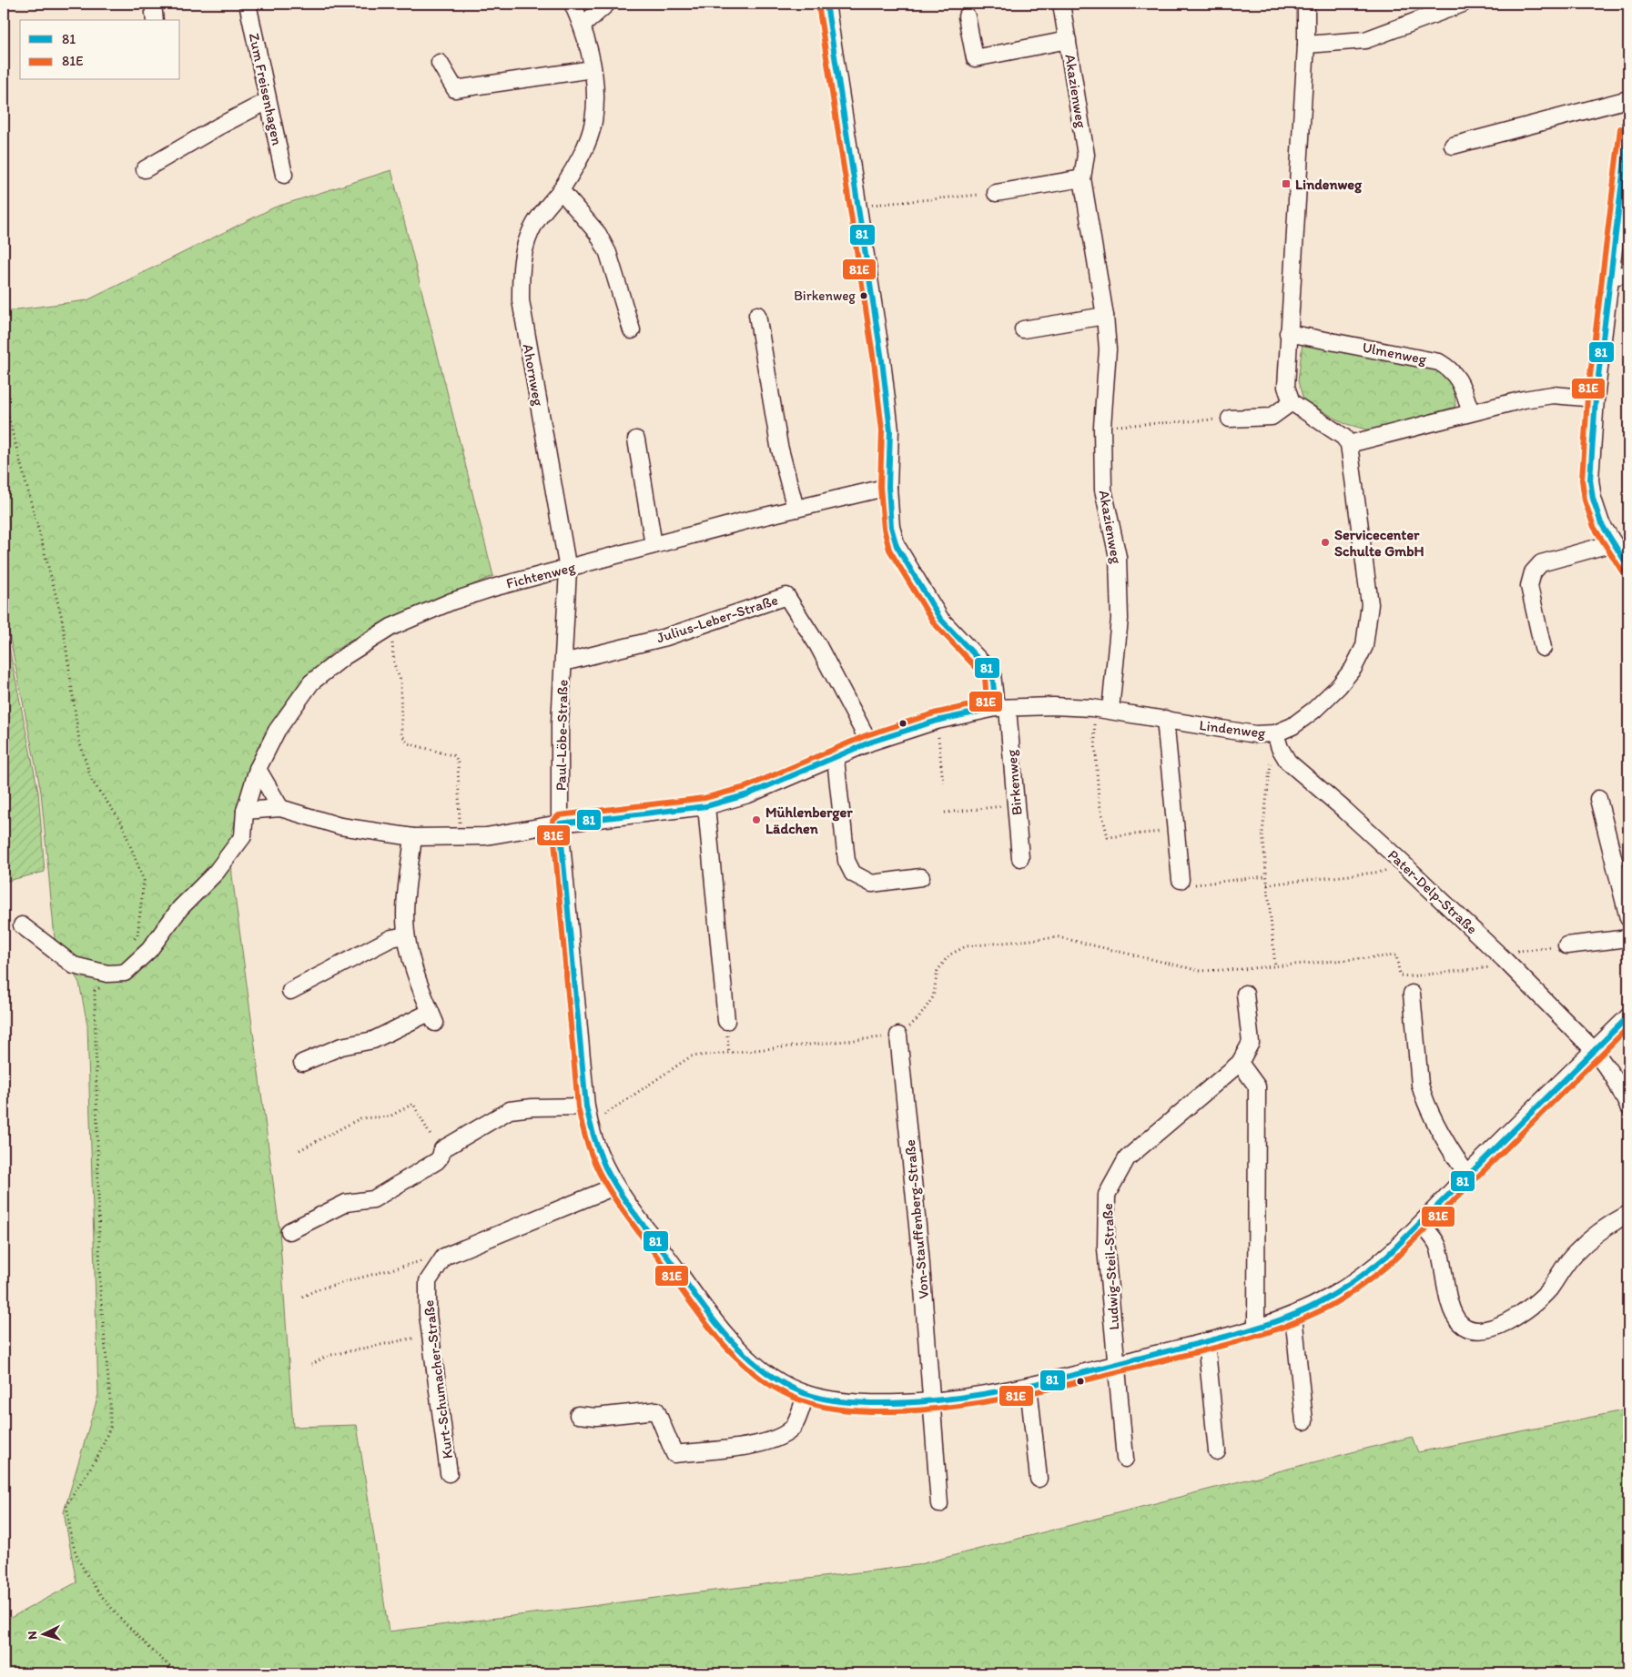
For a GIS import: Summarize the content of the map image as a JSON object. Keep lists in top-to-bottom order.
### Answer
{
  "streets": {
    "street": [
      "Zum Freisenhagen",
      "Akazienweg",
      "Ulmenweg",
      "Ahornweg",
      "Fichtenweg",
      "Julius-Leber-Straße",
      "Lindenweg",
      "Paul-Löbe-Straße",
      "Birkenweg",
      "Pater-Delp-Straße",
      "Von-Stauffenberg-Straße",
      "Ludwig-Steil-Straße",
      "Kurt-Schumacher-Straße"
    ]
  },
  "crossings": [
    ["Akazienweg", "Lindenweg"],
    ["Ahornweg", "Fichtenweg"],
    ["Ahornweg", "Paul-Löbe-Straße"],
    ["Fichtenweg", "Paul-Löbe-Straße"],
    ["Fichtenweg", "Birkenweg"],
    ["Julius-Leber-Straße", "Paul-Löbe-Straße"],
    ["Lindenweg", "Pater-Delp-Straße"],
    ["Paul-Löbe-Straße", "Pater-Delp-Straße"],
    ["Paul-Löbe-Straße", "Von-Stauffenberg-Straße"],
    ["Paul-Löbe-Straße", "Ludwig-Steil-Straße"]
  ],
  "places": {
    "transit": ["Lindenweg"],
    "other": ["Birkenweg", "Servicecenter Schulte GmbH", "Mühlenberger Lädchen"]
  },
  "lines": ["transit line 81", "transit line 81E"],
  "legend": ["81", "81E"],
  "north": "left"
}
